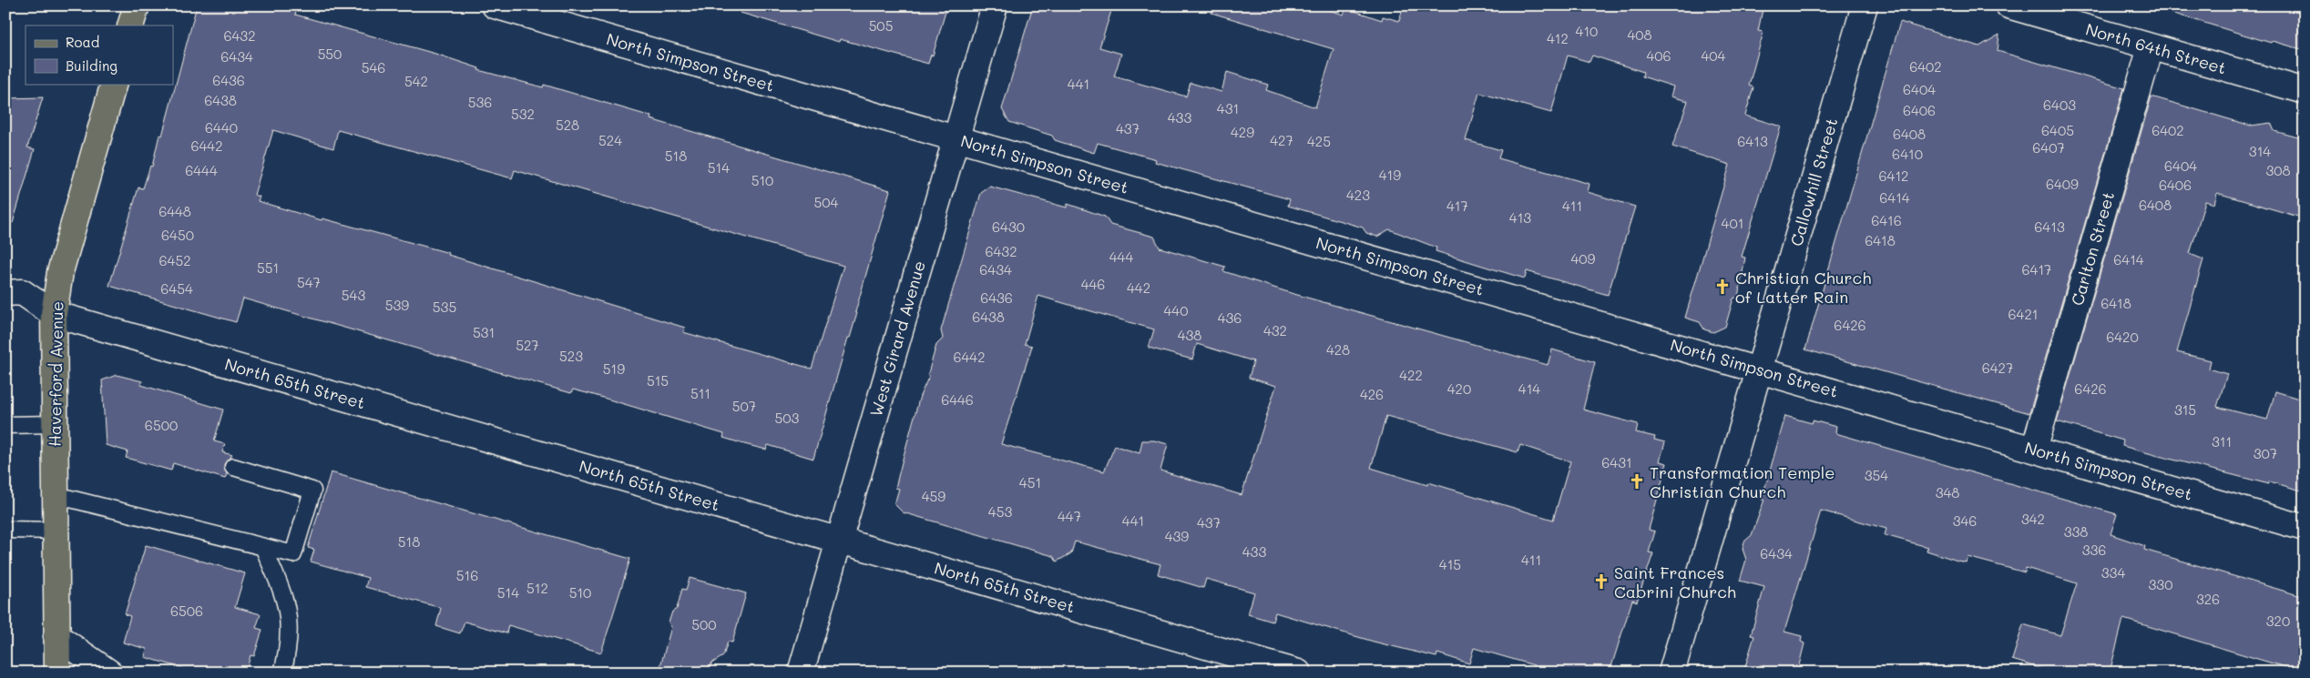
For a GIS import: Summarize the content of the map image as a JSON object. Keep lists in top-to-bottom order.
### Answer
{
  "streets": {
    "main road": ["Haverford Avenue"],
    "street": [
      "North 64th Street",
      "North Simpson Street",
      "Callowhill Street",
      "Carlton Street",
      "West Girard Avenue",
      "North 65th Street"
    ]
  },
  "crossings": [
    ["North 64th Street", "Carlton Street"],
    ["North Simpson Street", "Callowhill Street"],
    ["North Simpson Street", "Carlton Street"],
    ["North Simpson Street", "West Girard Avenue"],
    ["West Girard Avenue", "North 65th Street"],
    ["Haverford Avenue", "North 65th Street"]
  ],
  "places": {
    "church": ["Christian Church of Latter Rain", "Transformation Temple Christian Church", "Saint Frances Cabrini Church"]
  },
  "house_numbers": [
    "505",
    "410",
    "408",
    "6432",
    "412",
    "550",
    "406",
    "404",
    "6434",
    "6402",
    "546",
    "6436",
    "542",
    "441",
    "6404",
    "6438",
    "536",
    "6403",
    "431",
    "6406",
    "532",
    "433",
    "528",
    "6440",
    "437",
    "6405",
    "6402",
    "429",
    "6408",
    "524",
    "427",
    "425",
    "6413",
    "6442",
    "6407",
    "314",
    "6410",
    "518",
    "6404",
    "514",
    "6444",
    "308",
    "419",
    "6412",
    "510",
    "6409",
    "6406",
    "423",
    "6414",
    "504",
    "6408",
    "417",
    "411",
    "6448",
    "413",
    "6416",
    "401",
    "6430",
    "6413",
    "6450",
    "6418",
    "6432",
    "444",
    "409",
    "6414",
    "6452",
    "551",
    "6434",
    "6417",
    "547",
    "446",
    "442",
    "6454",
    "543",
    "6436",
    "6418",
    "539",
    "535",
    "440",
    "6421",
    "6438",
    "436",
    "6426",
    "432",
    "531",
    "438",
    "6420",
    "527",
    "428",
    "523",
    "6442",
    "6427",
    "519",
    "422",
    "515",
    "420",
    "414",
    "6426",
    "511",
    "426",
    "6446",
    "507",
    "315",
    "503",
    "6500",
    "311",
    "307",
    "6431",
    "354",
    "451",
    "348",
    "459",
    "453",
    "447",
    "342",
    "441",
    "346",
    "437",
    "338",
    "439",
    "518",
    "336",
    "433",
    "6434",
    "411",
    "415",
    "334",
    "516",
    "330",
    "512",
    "514",
    "510",
    "326",
    "6506",
    "320",
    "500"
  ],
  "legend": ["Road", "Building"]
}
